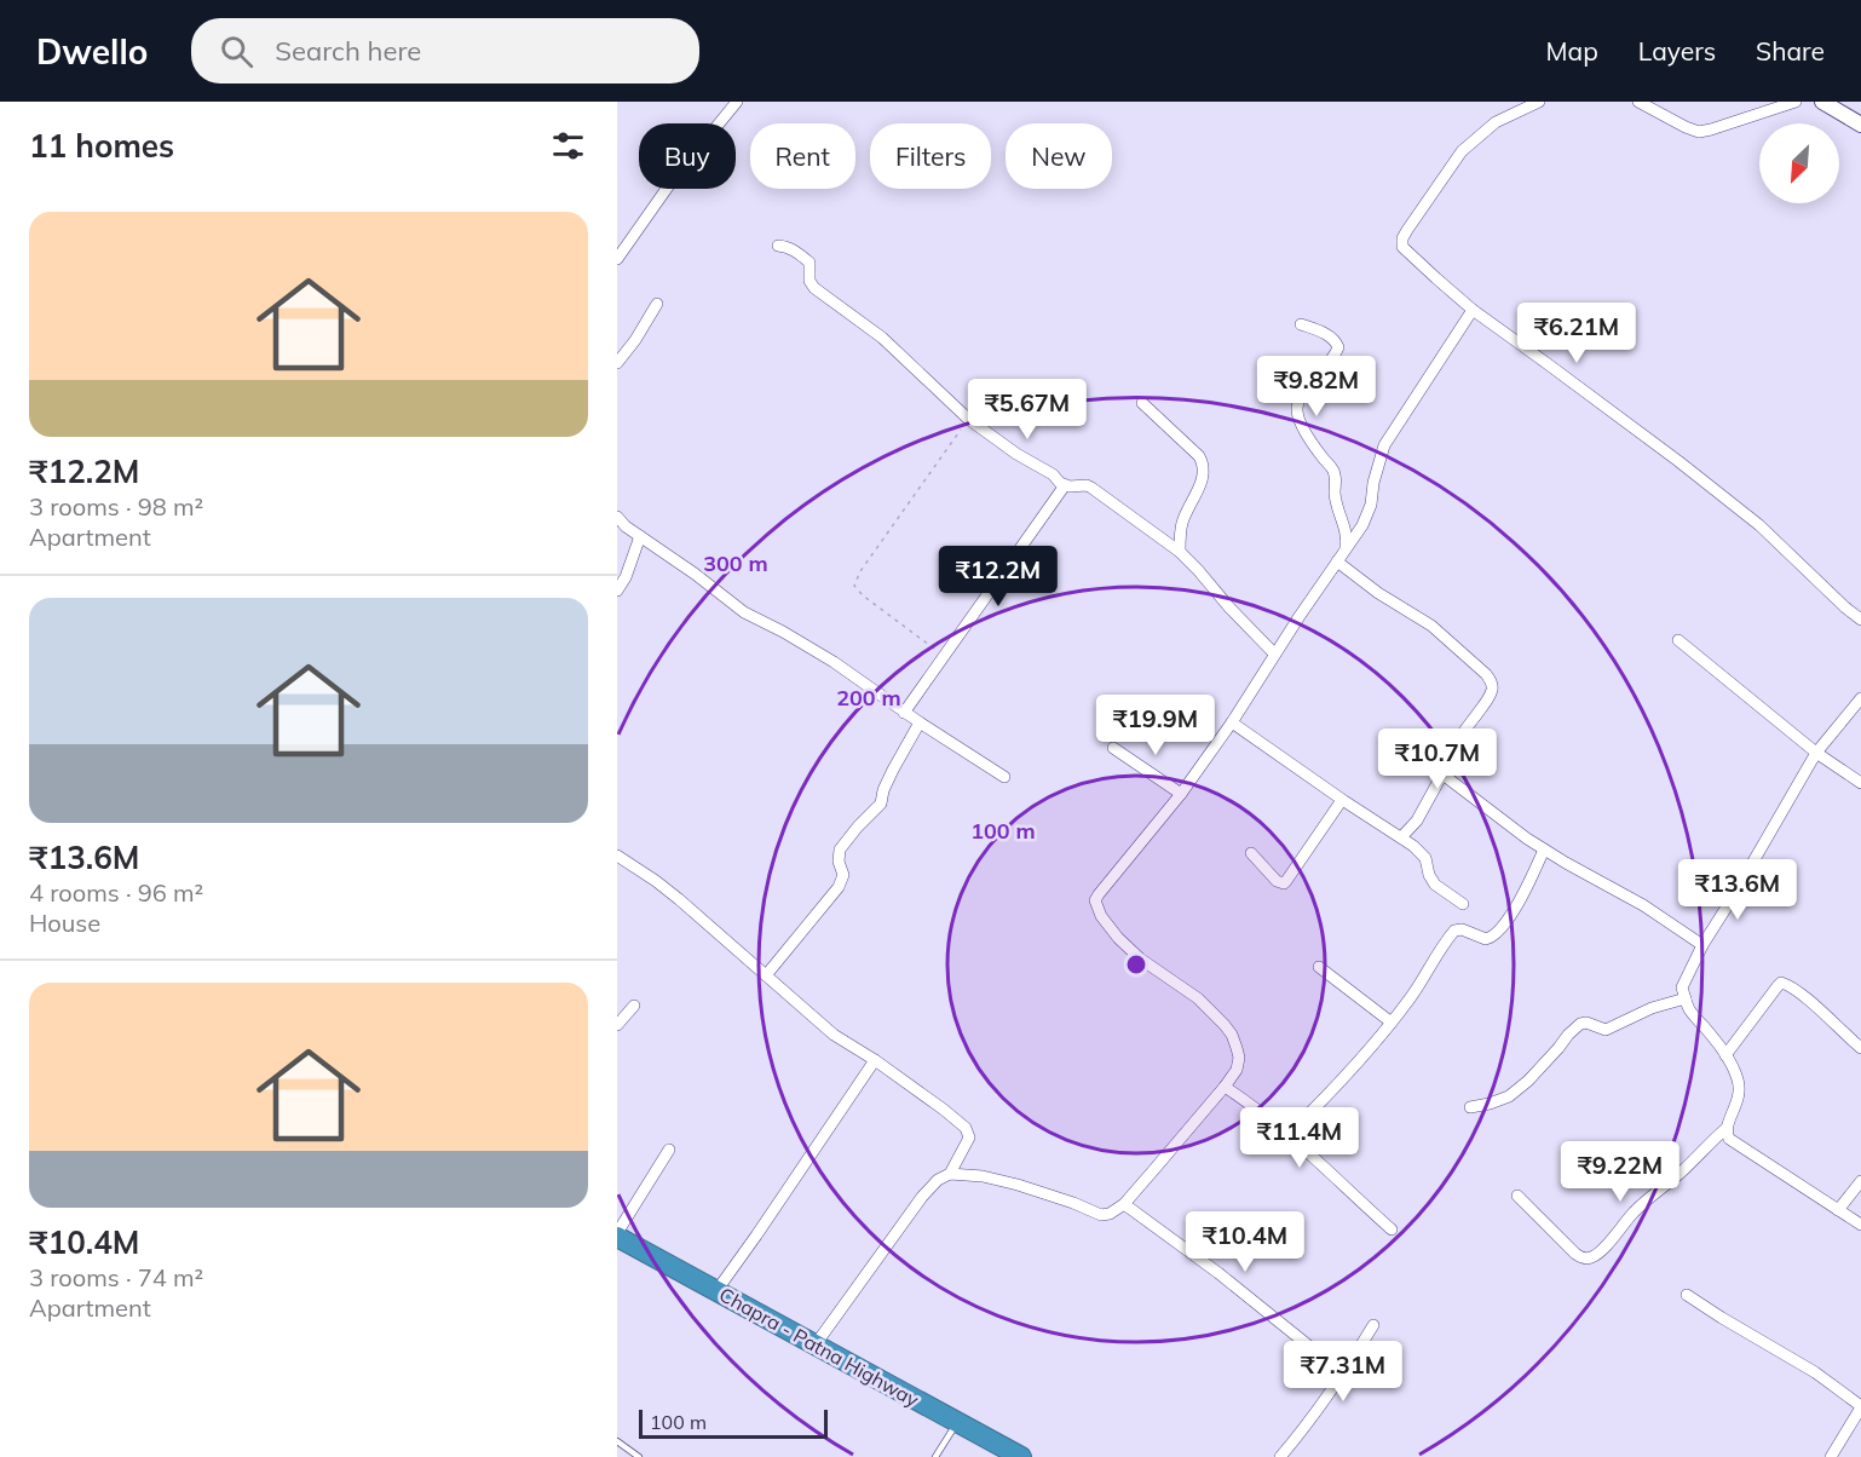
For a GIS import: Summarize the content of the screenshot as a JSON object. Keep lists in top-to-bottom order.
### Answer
{
  "streets": {
    "highway": ["Chapra - Patna Highway"]
  },
  "scale_bar": "100 m",
  "north": "bottom left",
  "page": {
    "header": "Dwello",
    "search": "Search here",
    "nav": ["Map", "Layers", "Share"],
    "heading": "11 homes",
    "chip": [
      "Buy",
      "Rent",
      "Filters",
      "New"
    ],
    "list": [
      {
        "name": "₹12.2M",
        "note": "3 rooms · 98 m² · Apartment"
      },
      {
        "name": "₹13.6M",
        "note": "4 rooms · 96 m² · House"
      },
      {
        "name": "₹10.4M",
        "note": "3 rooms · 74 m² · Apartment"
      }
    ],
    "price": [
      "₹6.21M",
      "₹9.82M",
      "₹5.67M",
      "₹12.2M",
      "₹19.9M",
      "₹10.7M",
      "₹13.6M",
      "₹11.4M",
      "₹9.22M",
      "₹10.4M",
      "₹7.31M"
    ],
    "scale": "100 m"
  },
  "rings": ["300 m", "200 m", "100 m"]
}
